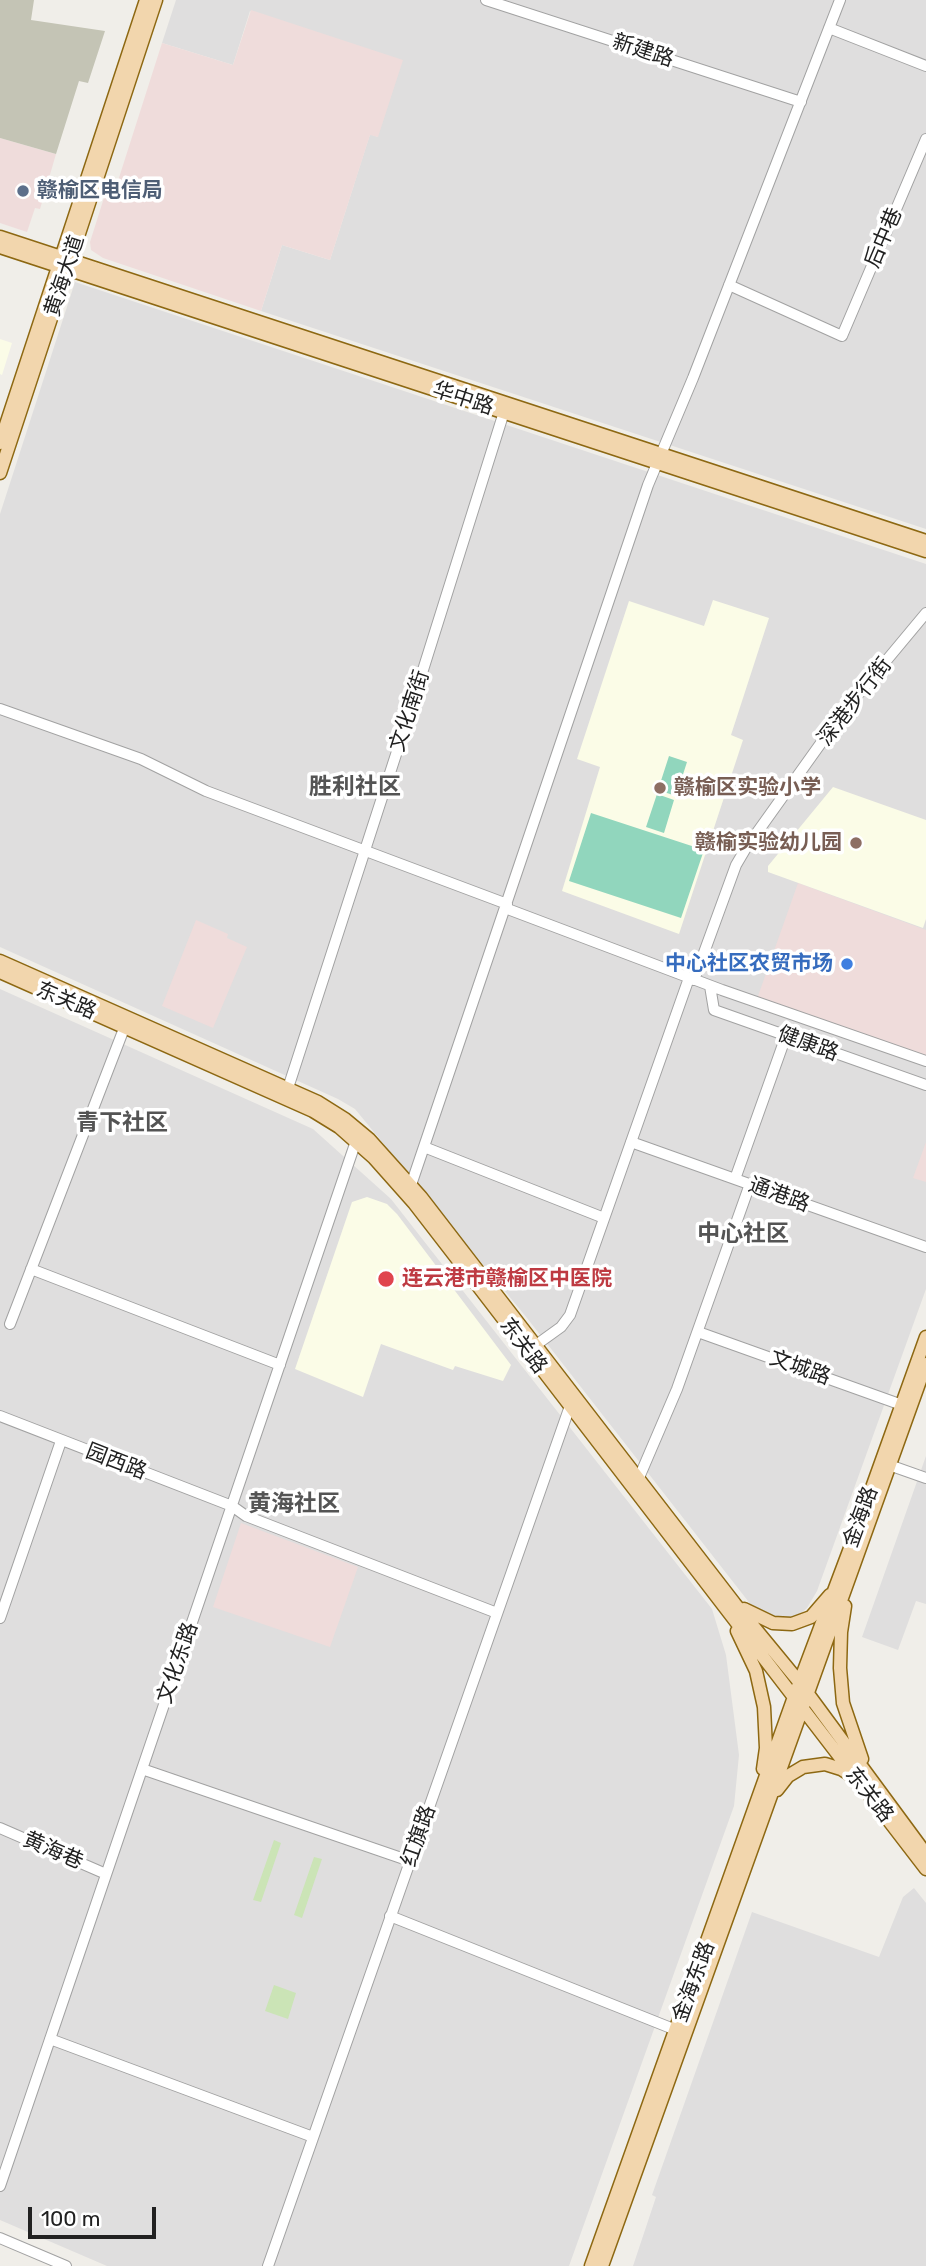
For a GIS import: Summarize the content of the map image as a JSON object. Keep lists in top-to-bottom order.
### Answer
{
  "streets": {
    "main road": [
      "黄海大道",
      "华中路",
      "东关路",
      "金海路",
      "金海东路"
    ],
    "street": [
      "新建路",
      "后中巷",
      "深港步行街",
      "文化南街",
      "健康路",
      "通港路",
      "文城路",
      "园西路",
      "文化东路",
      "红旗路",
      "黄海巷"
    ]
  },
  "crossings": [
    ["黄海大道", "华中路"],
    ["华中路", "文化南街"],
    ["深港步行街", "东关路"],
    ["深港步行街", "通港路"],
    ["文化南街", "东关路"],
    ["东关路", "金海路"],
    ["东关路", "文化东路"],
    ["东关路", "红旗路"],
    ["东关路", "金海东路"],
    ["文城路", "金海路"],
    ["园西路", "文化东路"],
    ["园西路", "红旗路"],
    ["金海路", "金海东路"],
    ["文化东路", "黄海巷"]
  ],
  "districts": [
    "胜利社区",
    "青下社区",
    "中心社区",
    "黄海社区"
  ],
  "places": [
    "赣榆区电信局",
    "赣榆区实验小学",
    "赣榆实验幼儿园",
    "中心社区农贸市场",
    "连云港市赣榆区中医院"
  ],
  "scale_bar": "100 m"
}
